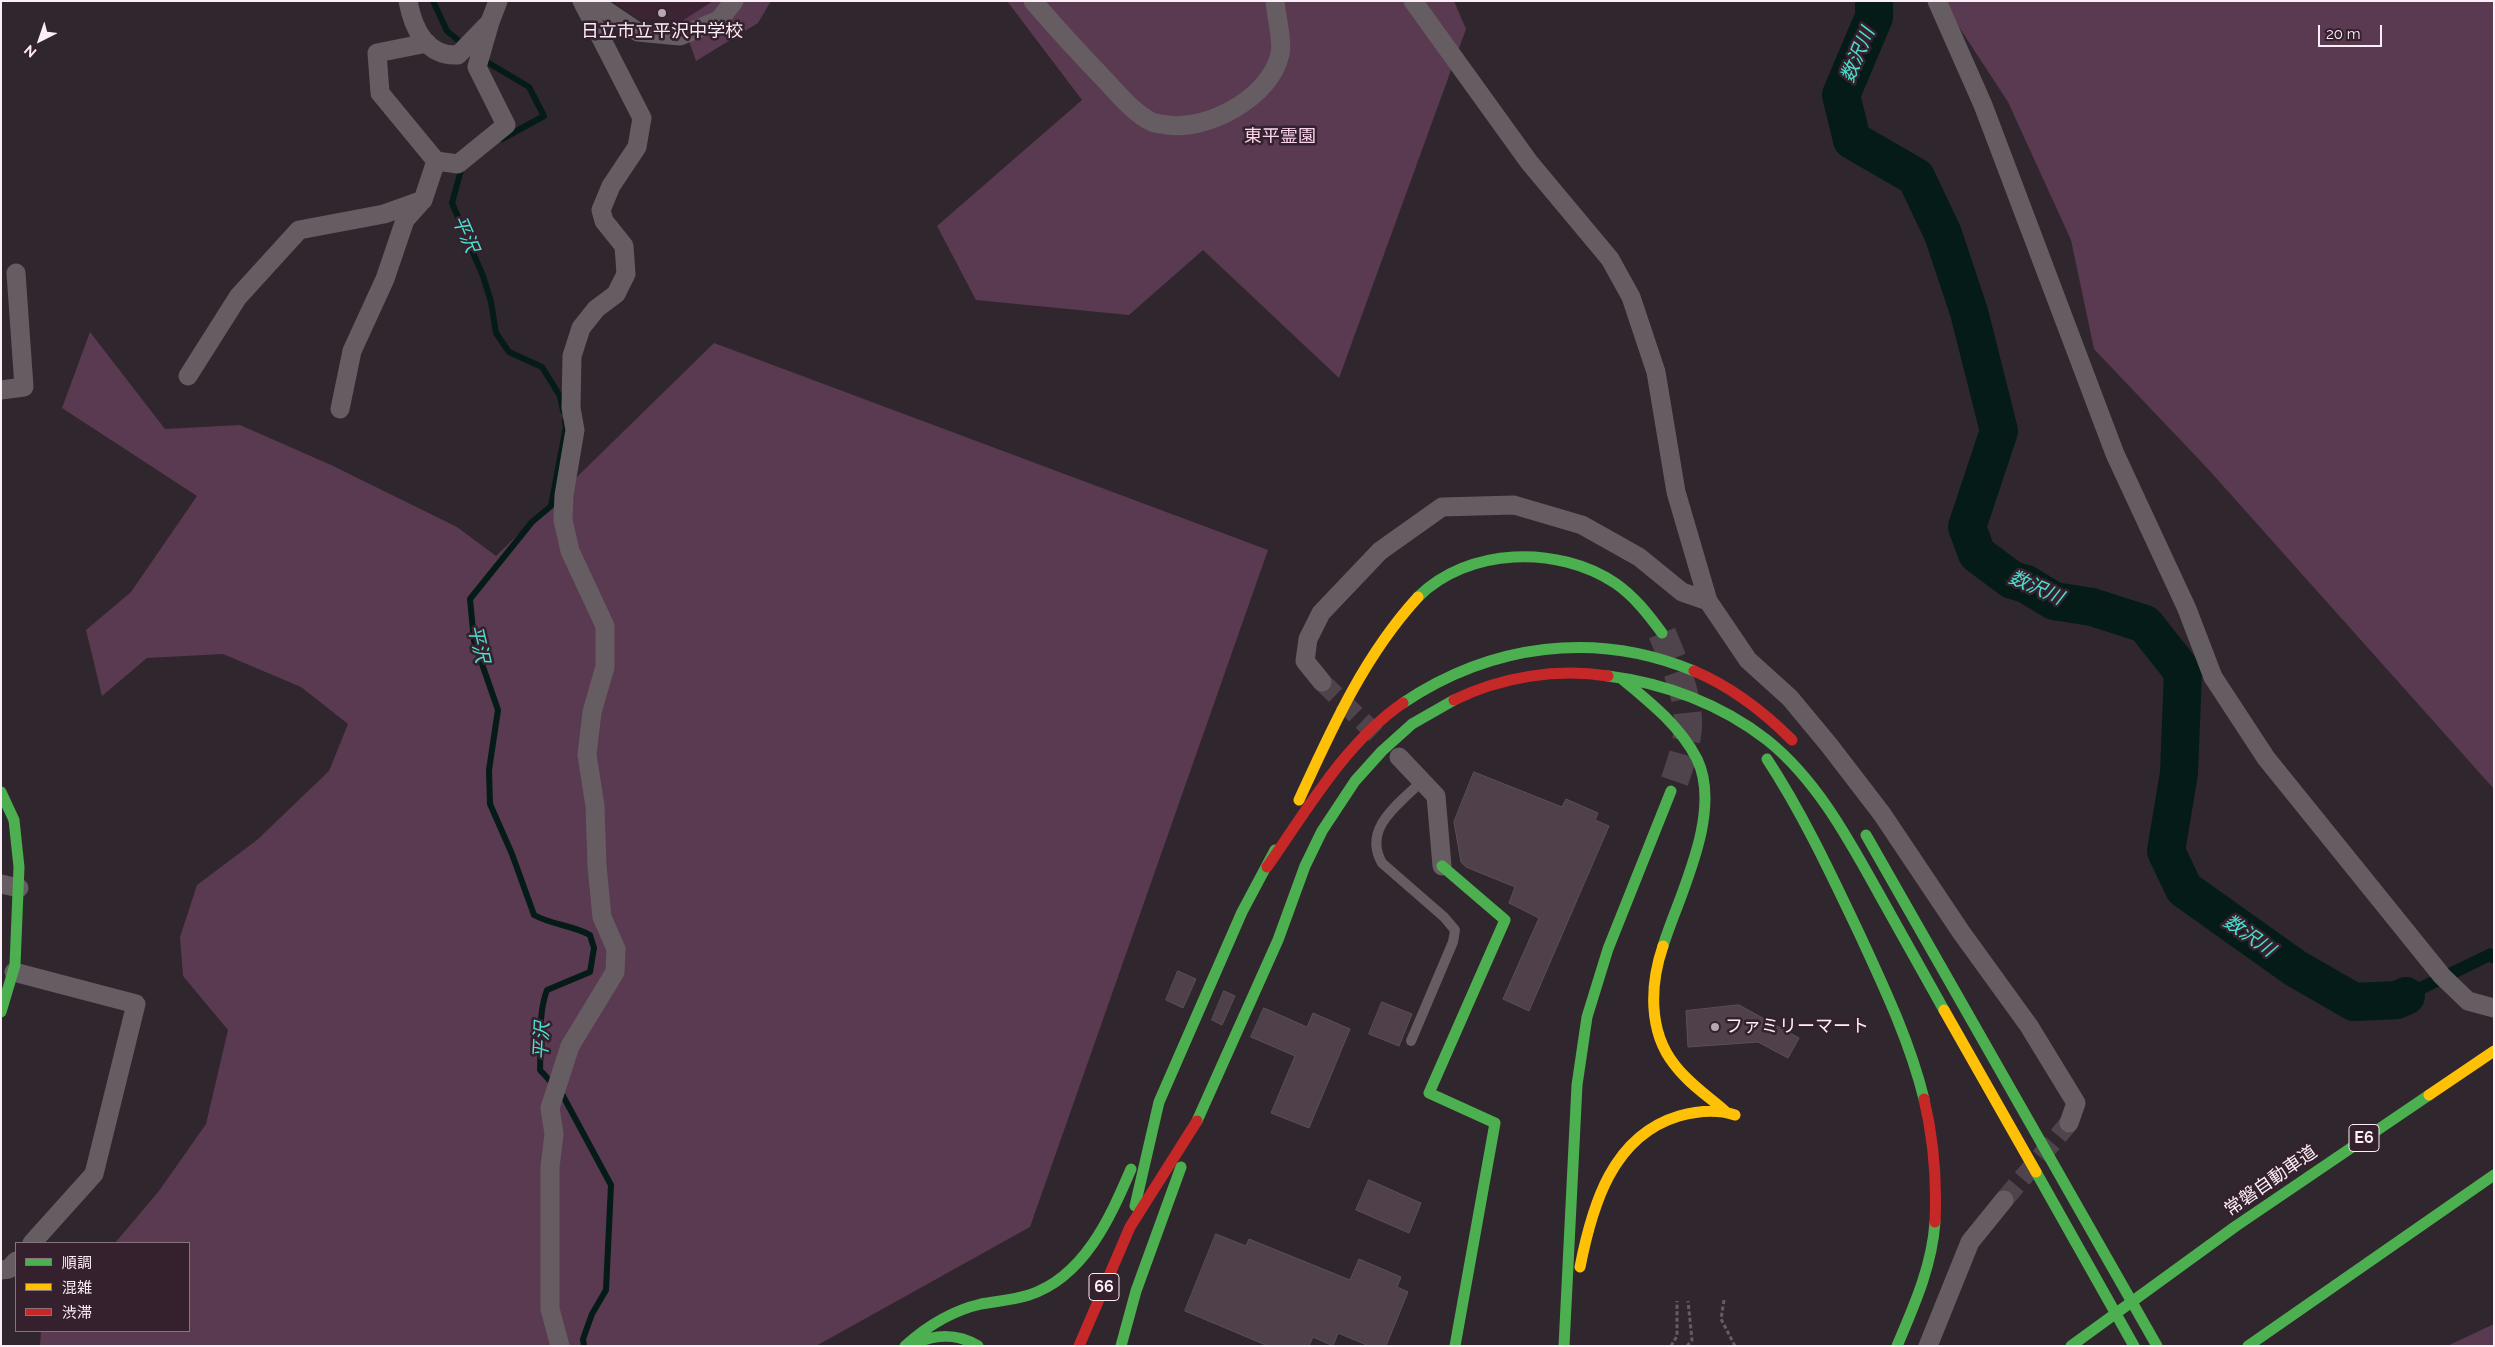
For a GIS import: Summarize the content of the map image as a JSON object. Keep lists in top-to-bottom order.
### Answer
{
  "streets": {
    "main road": ["E6", "常磐自動車道", "66"]
  },
  "water": ["数沢川", "平沢"],
  "parks": ["東平霊園"],
  "places": ["日立市立平沢中学校", "ファミリーマート"],
  "legend": ["順調", "混雑", "渋滞"],
  "scale_bar": "20 m",
  "north": "bottom left"
}
